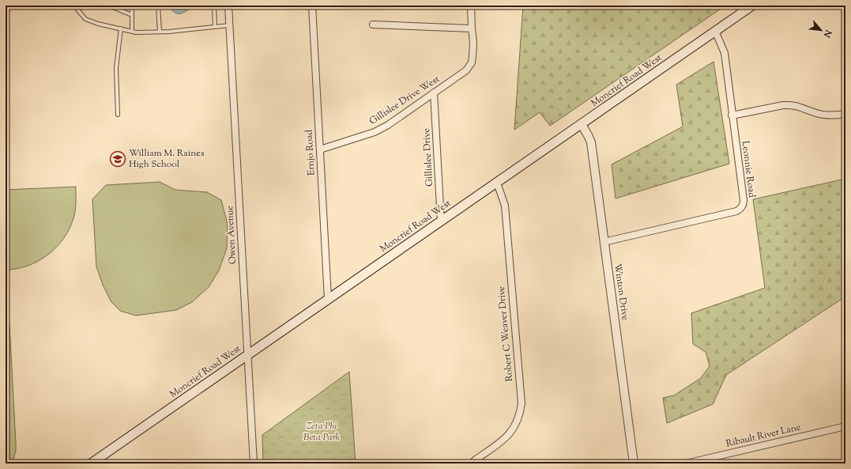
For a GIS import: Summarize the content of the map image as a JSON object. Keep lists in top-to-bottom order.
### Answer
{
  "streets": {
    "main road": ["Moncrief Road West"],
    "street": [
      "Gillislee Drive West",
      "Ernjo Road",
      "Gillislee Drive",
      "Leonnie Road",
      "Owen Avenue",
      "Winton Drive",
      "Robert C Weaver Drive",
      "Ribault River Lane"
    ]
  },
  "crossings": [
    ["Moncrief Road West", "Ernjo Road"],
    ["Moncrief Road West", "Gillislee Drive"],
    ["Moncrief Road West", "Leonnie Road"],
    ["Moncrief Road West", "Owen Avenue"],
    ["Moncrief Road West", "Winton Drive"],
    ["Moncrief Road West", "Robert C Weaver Drive"],
    ["Gillislee Drive West", "Ernjo Road"],
    ["Gillislee Drive West", "Gillislee Drive"],
    ["Leonnie Road", "Winton Drive"]
  ],
  "parks": ["Zeta Phi Beta Park"],
  "places": {
    "school or university": ["William M. Raines High School"]
  },
  "north": "bottom right"
}
